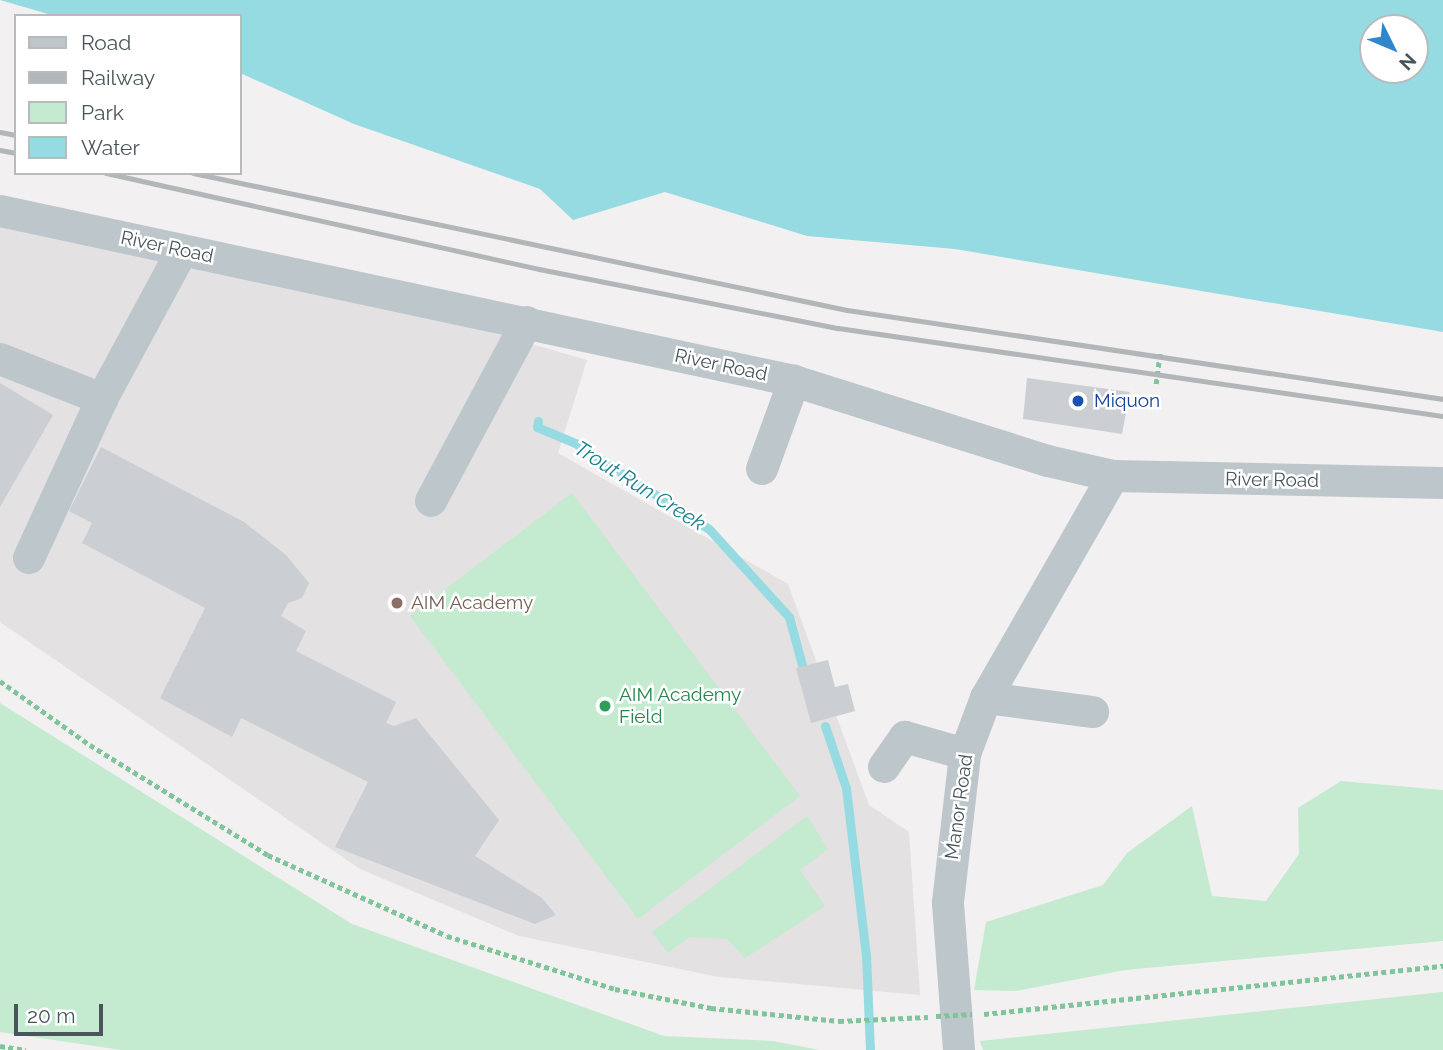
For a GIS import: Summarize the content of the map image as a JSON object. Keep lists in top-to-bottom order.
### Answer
{
  "streets": {
    "street": ["River Road", "Manor Road"]
  },
  "crossings": [
    ["River Road", "Manor Road"]
  ],
  "water": ["Trout Run Creek"],
  "places": ["Miquon", "AIM Academy", "AIM Academy Field"],
  "legend": [
    "Road",
    "Railway",
    "Park",
    "Water"
  ],
  "scale_bar": "20 m",
  "north": "bottom right"
}
